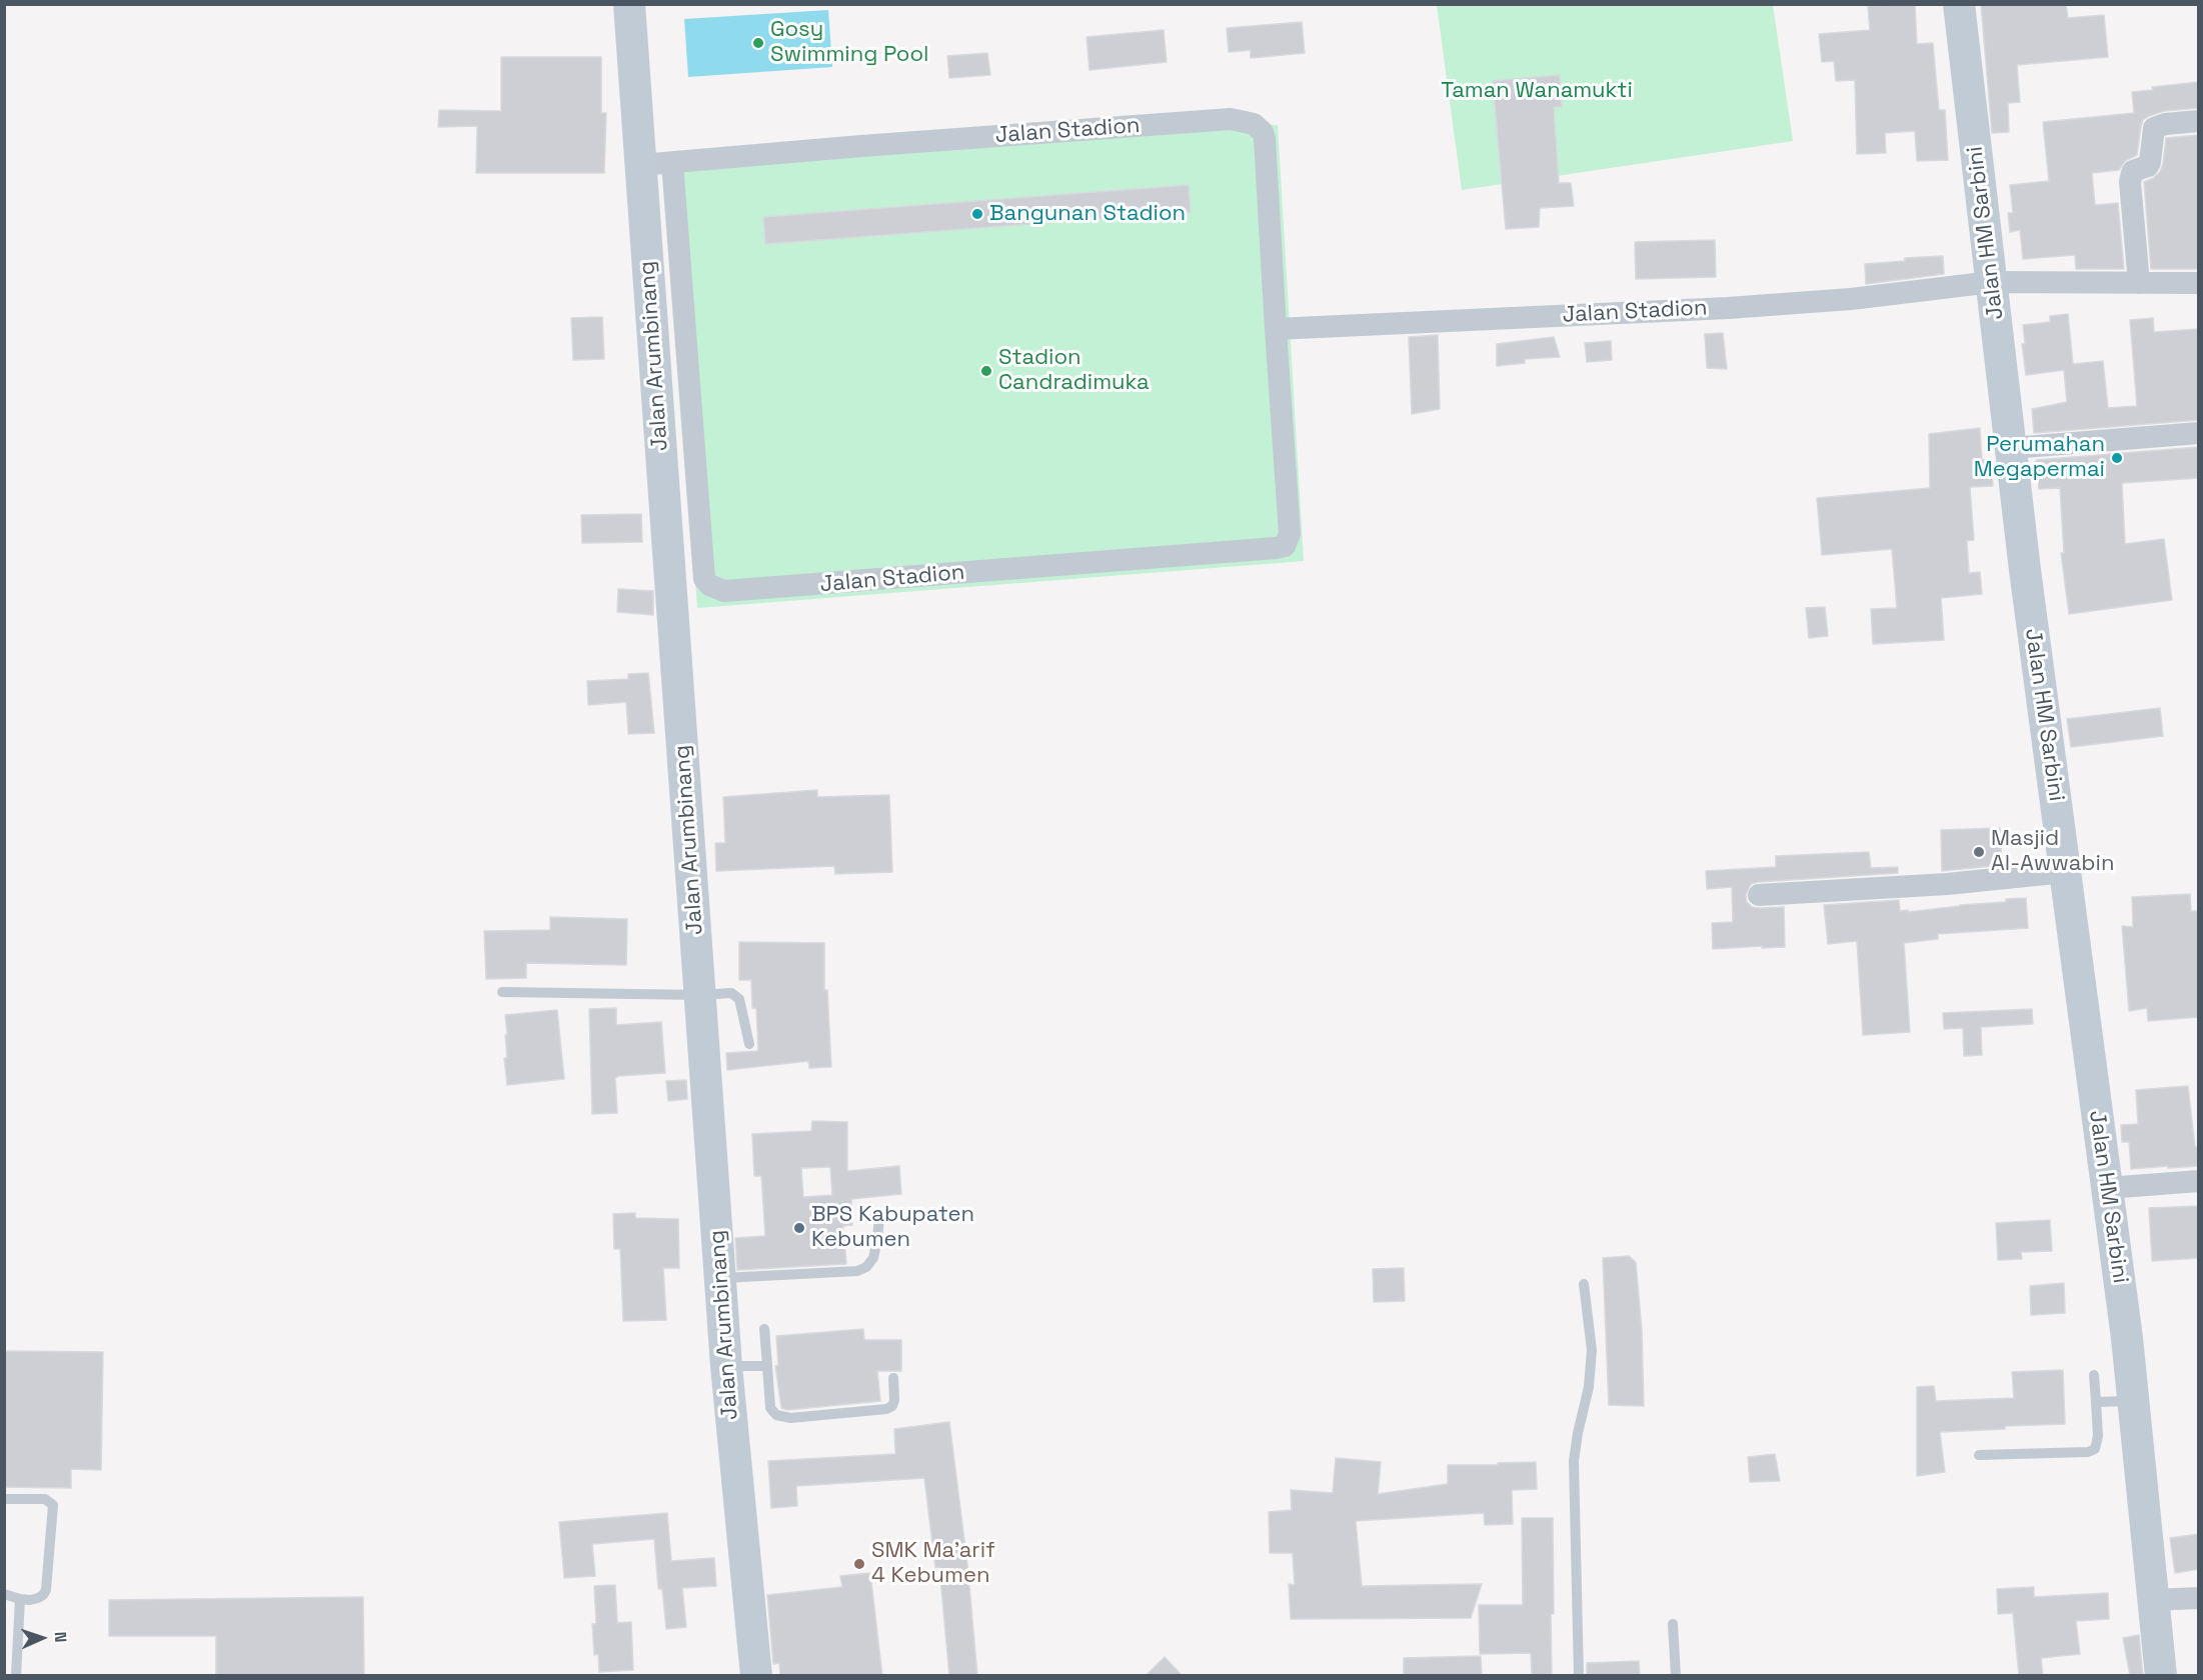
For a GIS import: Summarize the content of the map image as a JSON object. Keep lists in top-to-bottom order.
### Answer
{
  "streets": {
    "main road": ["Jalan HM Sarbini", "Jalan Arumbinang"],
    "street": ["Jalan Stadion"]
  },
  "crossings": [
    ["Jalan Stadion", "Jalan HM Sarbini"],
    ["Jalan Stadion", "Jalan Arumbinang"]
  ],
  "parks": ["Taman Wanamukti"],
  "places": [
    "Gosy Swimming Pool",
    "Bangunan Stadion",
    "Stadion Candradimuka",
    "Perumahan Megapermai",
    "Masjid Al-Awwabin",
    "BPS Kabupaten Kebumen",
    "SMK Ma'arif 4 Kebumen"
  ],
  "north": "right"
}
